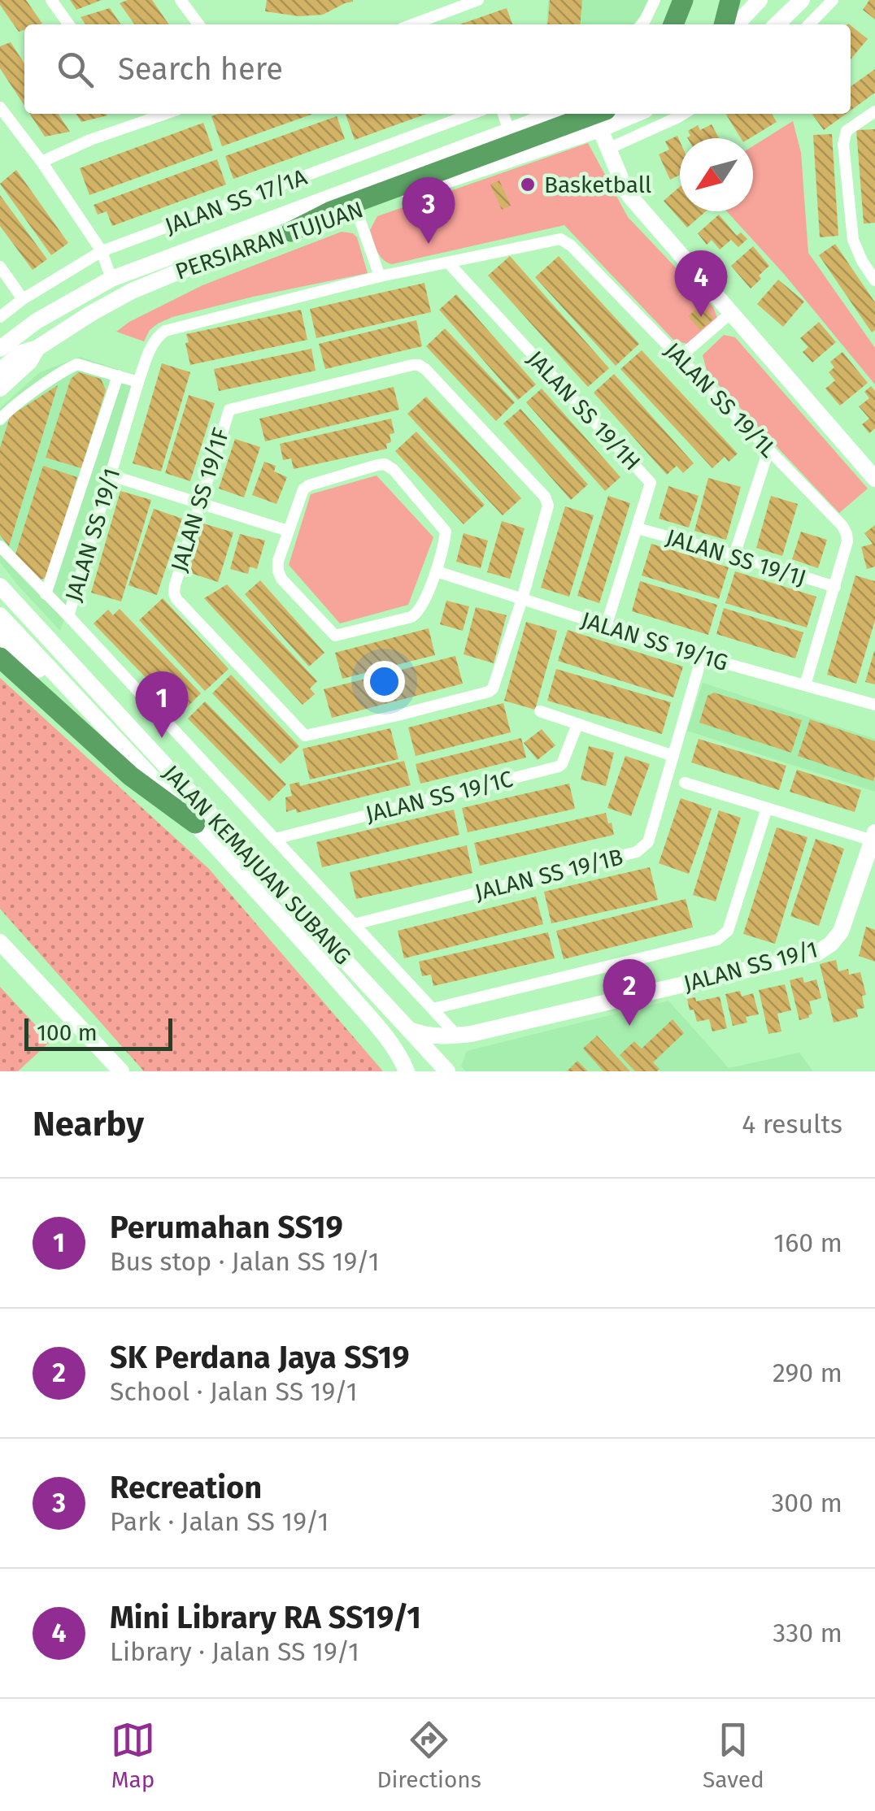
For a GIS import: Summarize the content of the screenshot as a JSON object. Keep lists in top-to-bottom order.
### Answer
{
  "streets": {
    "main road": ["PERSIARAN TUJUAN", "JALAN SS 19/1", "JALAN KEMAJUAN SUBANG"],
    "street": [
      "JALAN SS 17/1A",
      "JALAN SS 19/1L",
      "JALAN SS 19/1H",
      "JALAN SS 19/1F",
      "JALAN SS 19/1J",
      "JALAN SS 19/1G",
      "JALAN SS 19/1C",
      "JALAN SS 19/1B"
    ]
  },
  "crossings": [
    ["JALAN SS 19/1L", "JALAN SS 19/1H"],
    ["JALAN SS 19/1L", "JALAN SS 19/1"],
    ["JALAN SS 19/1L", "JALAN SS 19/1J"],
    ["JALAN SS 19/1L", "JALAN SS 19/1G"],
    ["JALAN SS 19/1H", "JALAN SS 19/1"],
    ["JALAN SS 19/1H", "JALAN SS 19/1J"],
    ["JALAN SS 19/1H", "JALAN SS 19/1G"],
    ["JALAN SS 19/1F", "JALAN SS 19/1G"],
    ["JALAN SS 19/1", "JALAN SS 19/1C"],
    ["JALAN SS 19/1", "JALAN KEMAJUAN SUBANG"],
    ["JALAN SS 19/1", "JALAN SS 19/1B"],
    ["JALAN SS 19/1G", "JALAN SS 19/1B"]
  ],
  "places": ["Basketball"],
  "scale_bar": "100 m",
  "north": "bottom left",
  "page": {
    "search": "Search here",
    "pins": [
      "3",
      "4",
      "1",
      "2"
    ],
    "scale": "100 m",
    "heading": ["Nearby", "4 results"],
    "list": [
      {
        "mark": "1",
        "name": "Perumahan SS19",
        "note": "Bus stop · Jalan SS 19/1",
        "value": "160 m"
      },
      {
        "mark": "2",
        "name": "SK Perdana Jaya SS19",
        "note": "School · Jalan SS 19/1",
        "value": "290 m"
      },
      {
        "mark": "3",
        "name": "Recreation",
        "note": "Park · Jalan SS 19/1",
        "value": "300 m"
      },
      {
        "mark": "4",
        "name": "Mini Library RA SS19/1",
        "note": "Library · Jalan SS 19/1",
        "value": "330 m"
      }
    ],
    "nav": ["Map", "Directions", "Saved"]
  }
}
